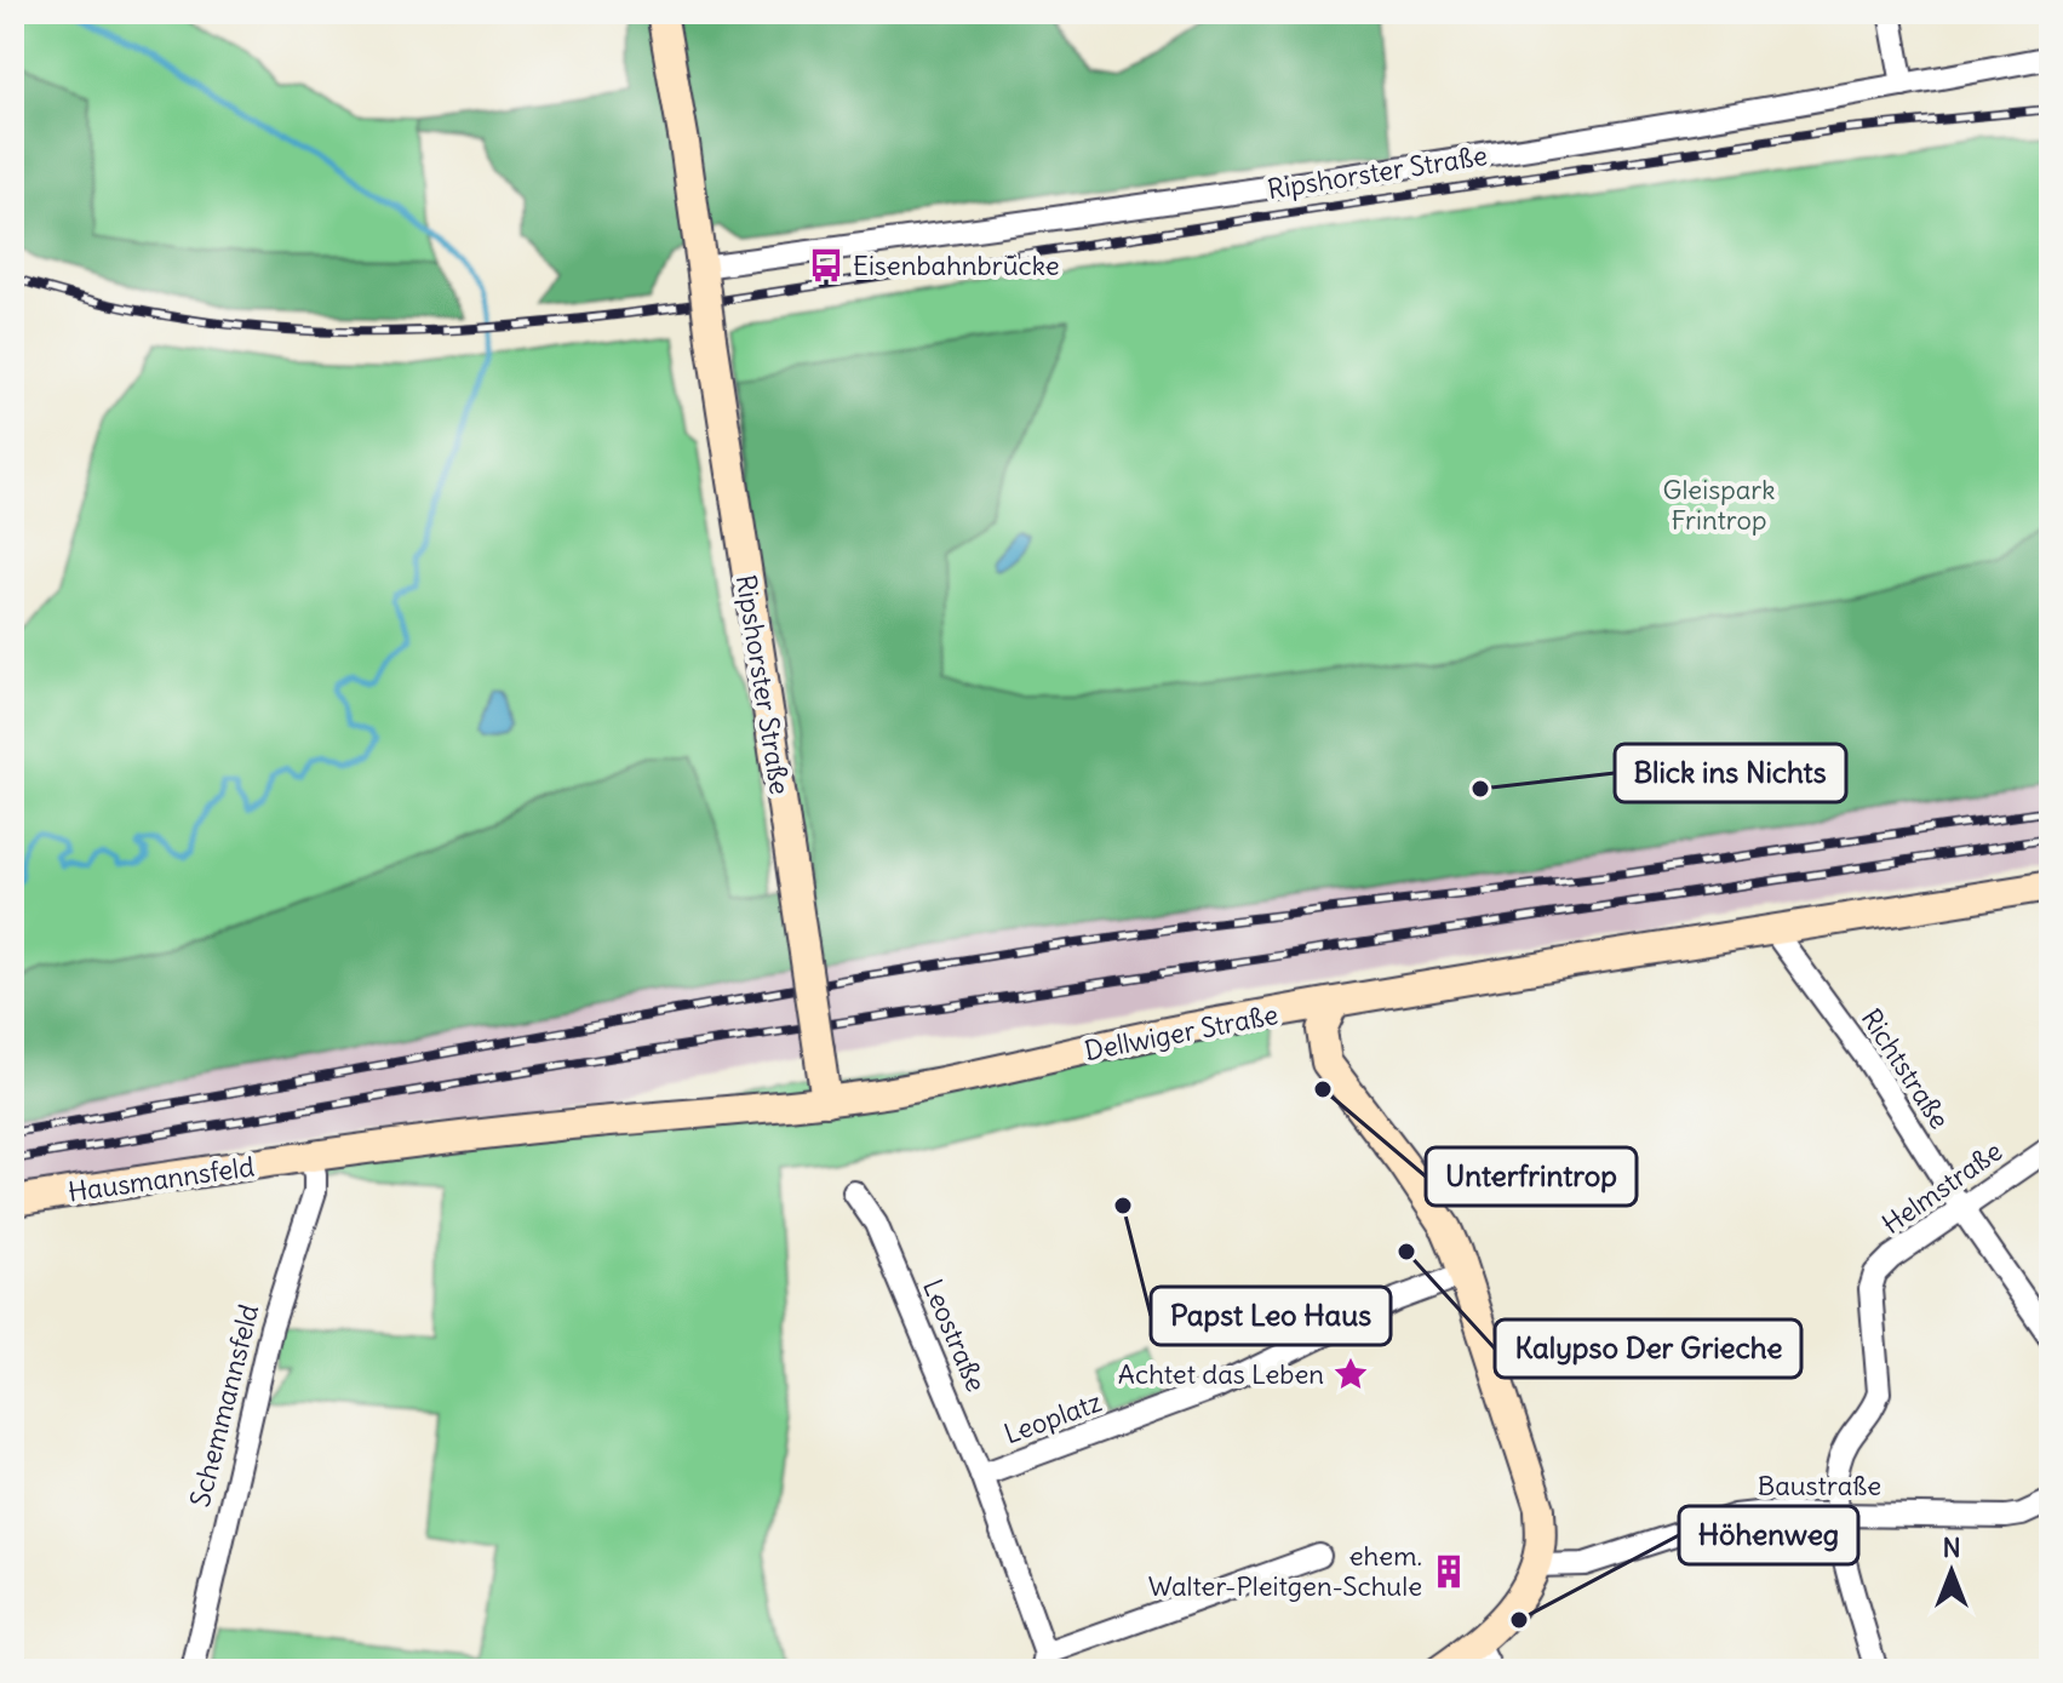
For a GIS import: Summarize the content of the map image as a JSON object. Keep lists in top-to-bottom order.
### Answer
{
  "streets": {
    "main road": ["Ripshorster Straße", "Dellwiger Straße", "Hausmannsfeld"],
    "street": [
      "Richtstraße",
      "Helmstraße",
      "Leostraße",
      "Schemmannsfeld",
      "Leoplatz",
      "Baustraße"
    ]
  },
  "crossings": [
    ["Ripshorster Straße", "Dellwiger Straße"],
    ["Dellwiger Straße", "Richtstraße"],
    ["Dellwiger Straße", "Hausmannsfeld"],
    ["Dellwiger Straße", "Schemmannsfeld"],
    ["Richtstraße", "Helmstraße"],
    ["Hausmannsfeld", "Schemmannsfeld"],
    ["Helmstraße", "Baustraße"],
    ["Leostraße", "Leoplatz"]
  ],
  "parks": ["Gleispark Frintrop"],
  "places": {
    "bus stop": ["Eisenbahnbrücke"],
    "other": [
      "Blick ins Nichts",
      "Unterfrintrop",
      "Papst Leo Haus",
      "Kalypso Der Grieche",
      "Höhenweg"
    ],
    "place": ["Achtet das Leben"],
    "building": ["ehem. Walter-Pleitgen-Schule"]
  },
  "north": "top"
}
